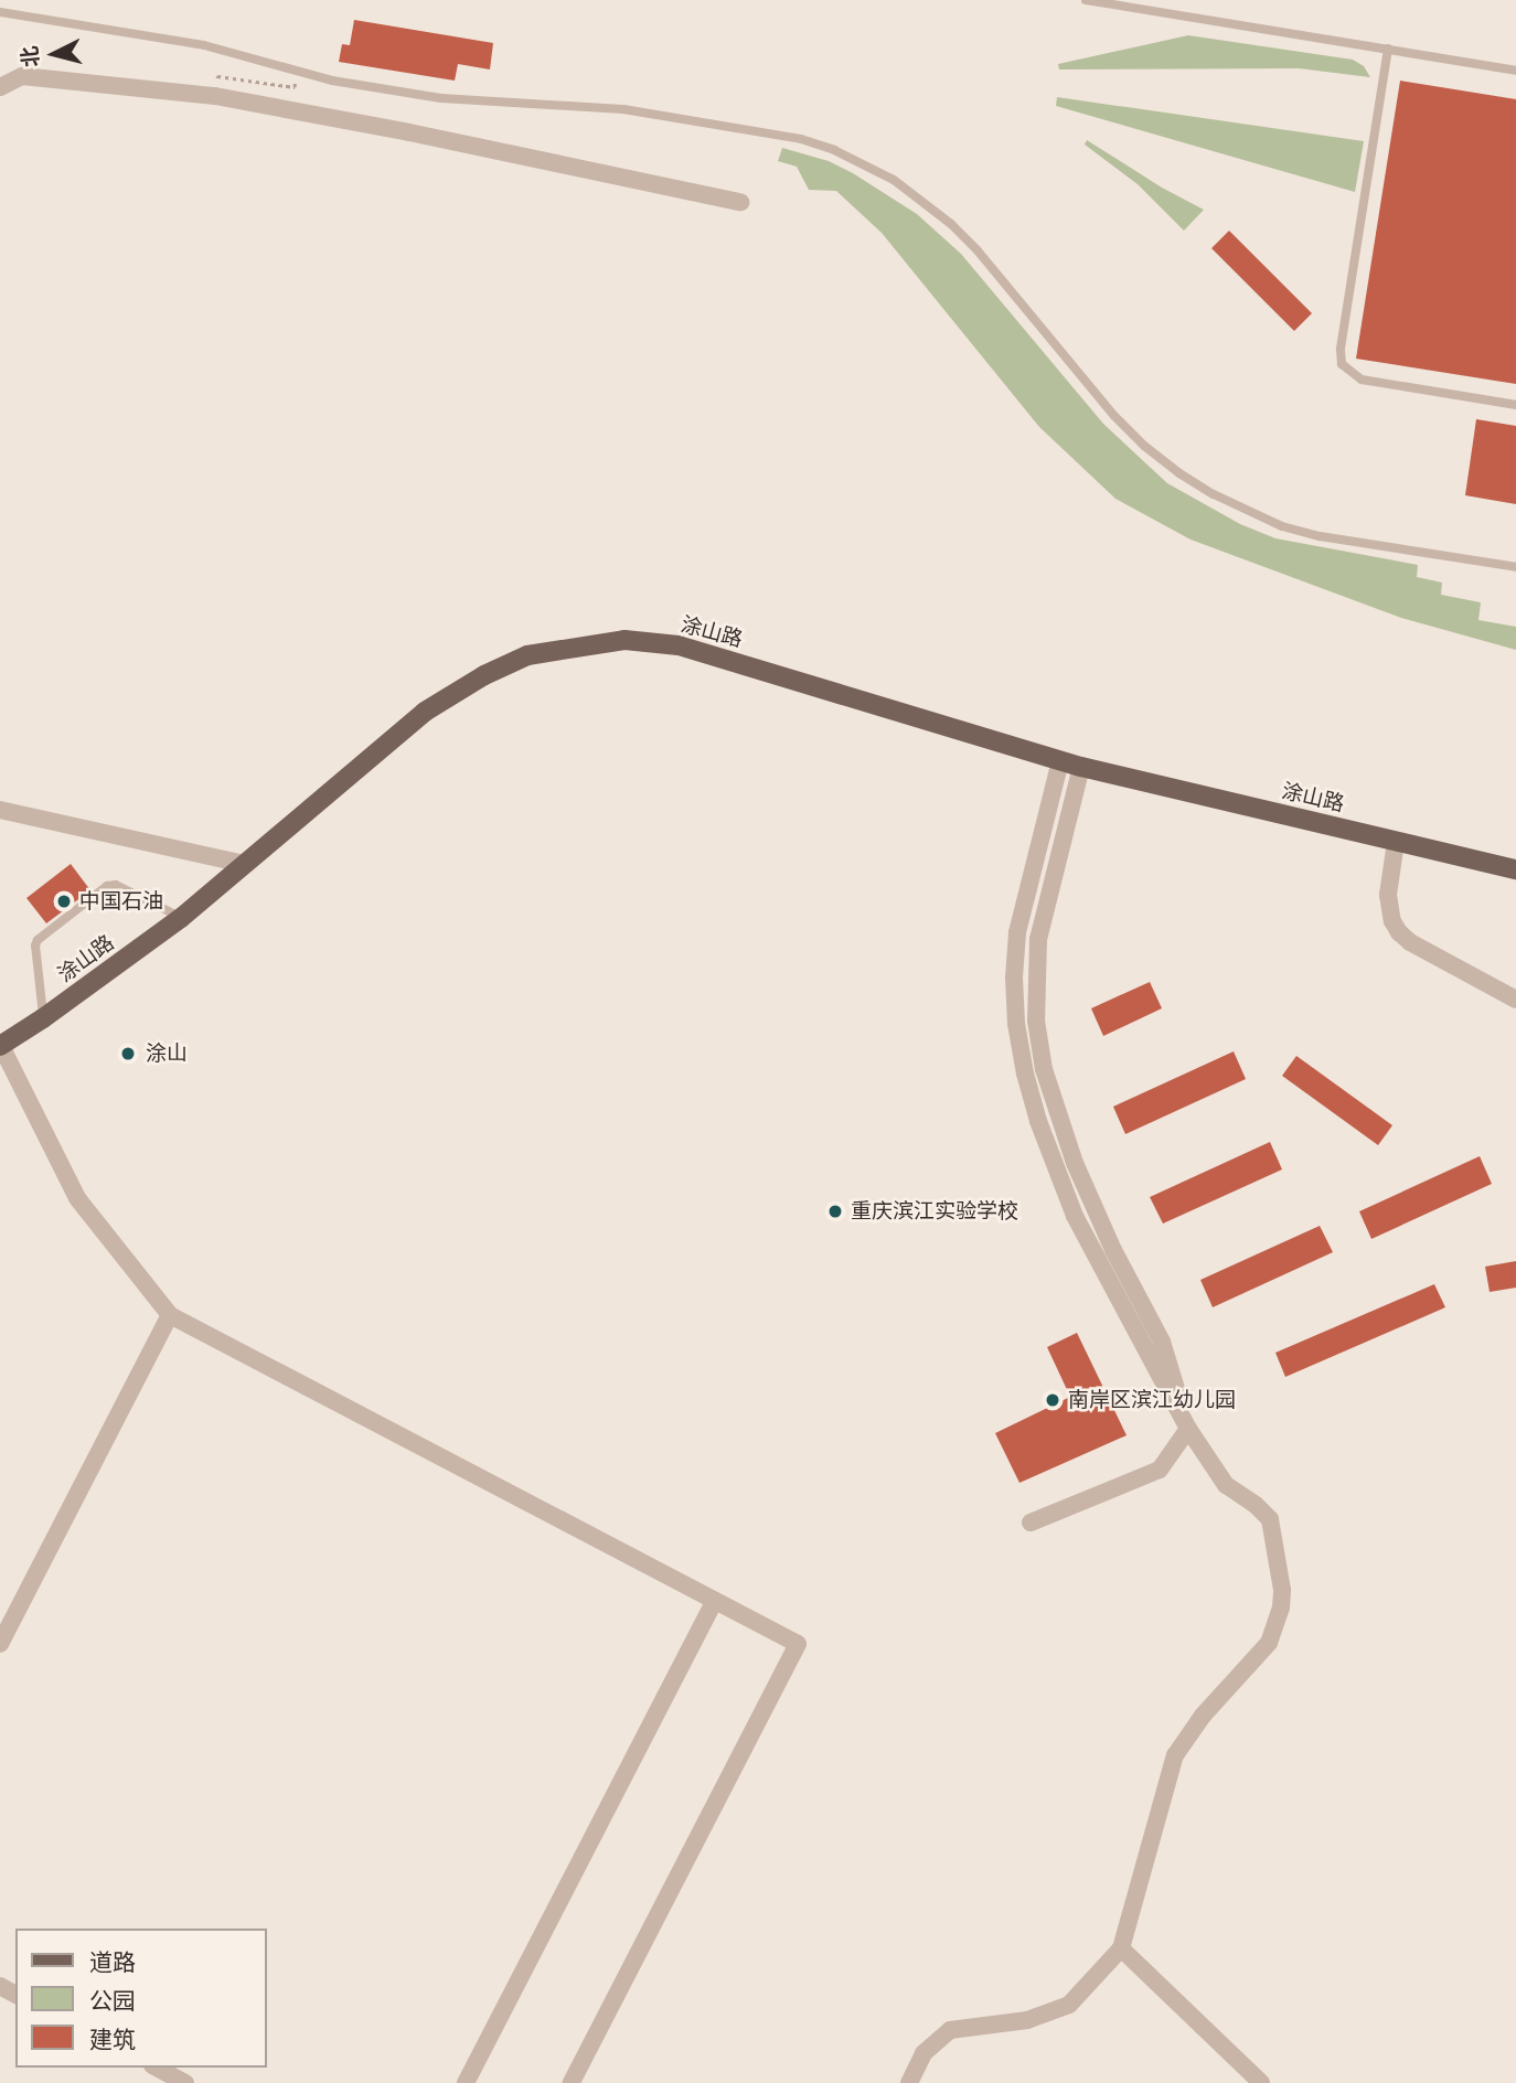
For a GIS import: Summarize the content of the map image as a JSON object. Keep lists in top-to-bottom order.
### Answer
{
  "streets": {
    "main road": ["涂山路"]
  },
  "places": [
    "中国石油",
    "涂山",
    "重庆滨江实验学校",
    "南岸区滨江幼儿园"
  ],
  "legend": ["道路", "公园", "建筑"],
  "north": "left"
}
